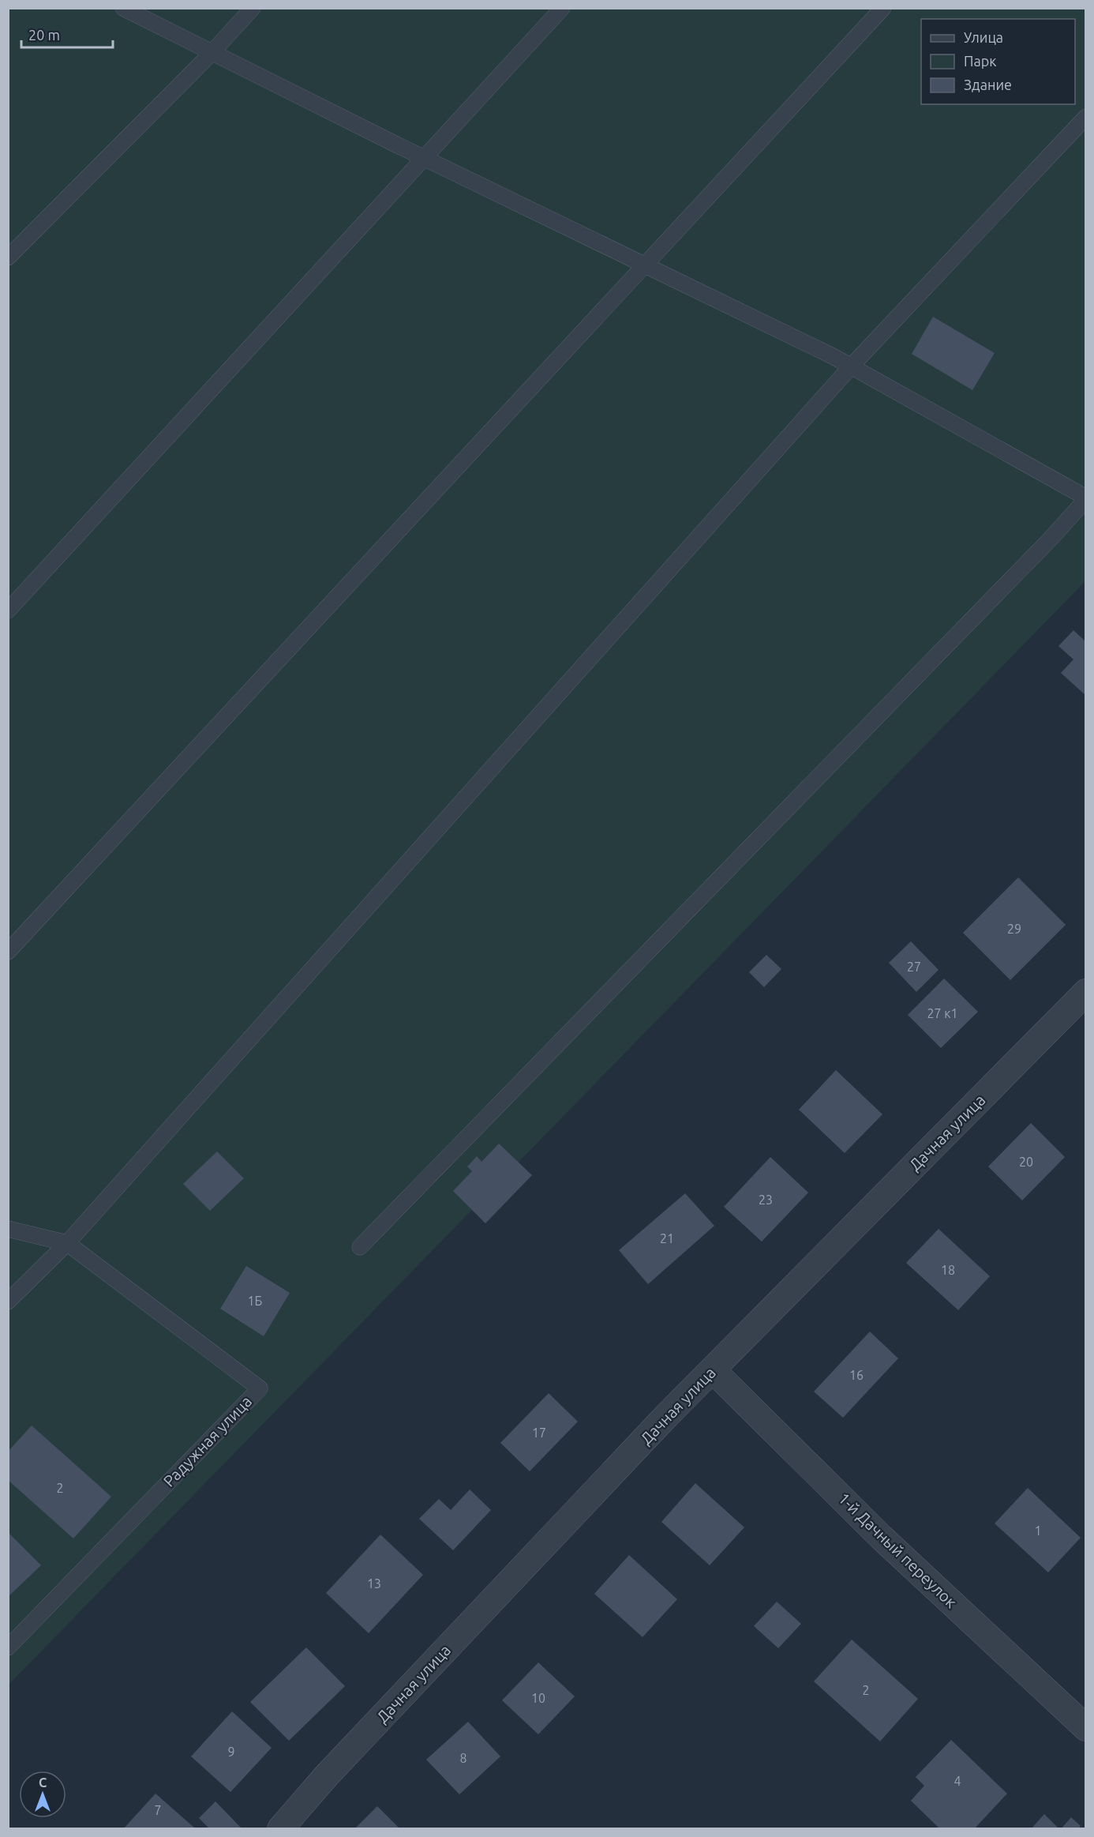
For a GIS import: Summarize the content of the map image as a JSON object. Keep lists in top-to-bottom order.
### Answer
{
  "streets": {
    "street": ["Дачная улица", "1-й Дачный переулок"],
    "lane": ["Радужная улица"]
  },
  "crossings": [
    ["Дачная улица", "1-й Дачный переулок"]
  ],
  "house_numbers": [
    "29",
    "27",
    "27 к1",
    "20",
    "23",
    "21",
    "18",
    "1Б",
    "16",
    "17",
    "2",
    "1",
    "13",
    "2",
    "10",
    "9",
    "8",
    "4",
    "7"
  ],
  "legend": ["Улица", "Парк", "Здание"],
  "scale_bar": "20 m",
  "north": "top"
}
